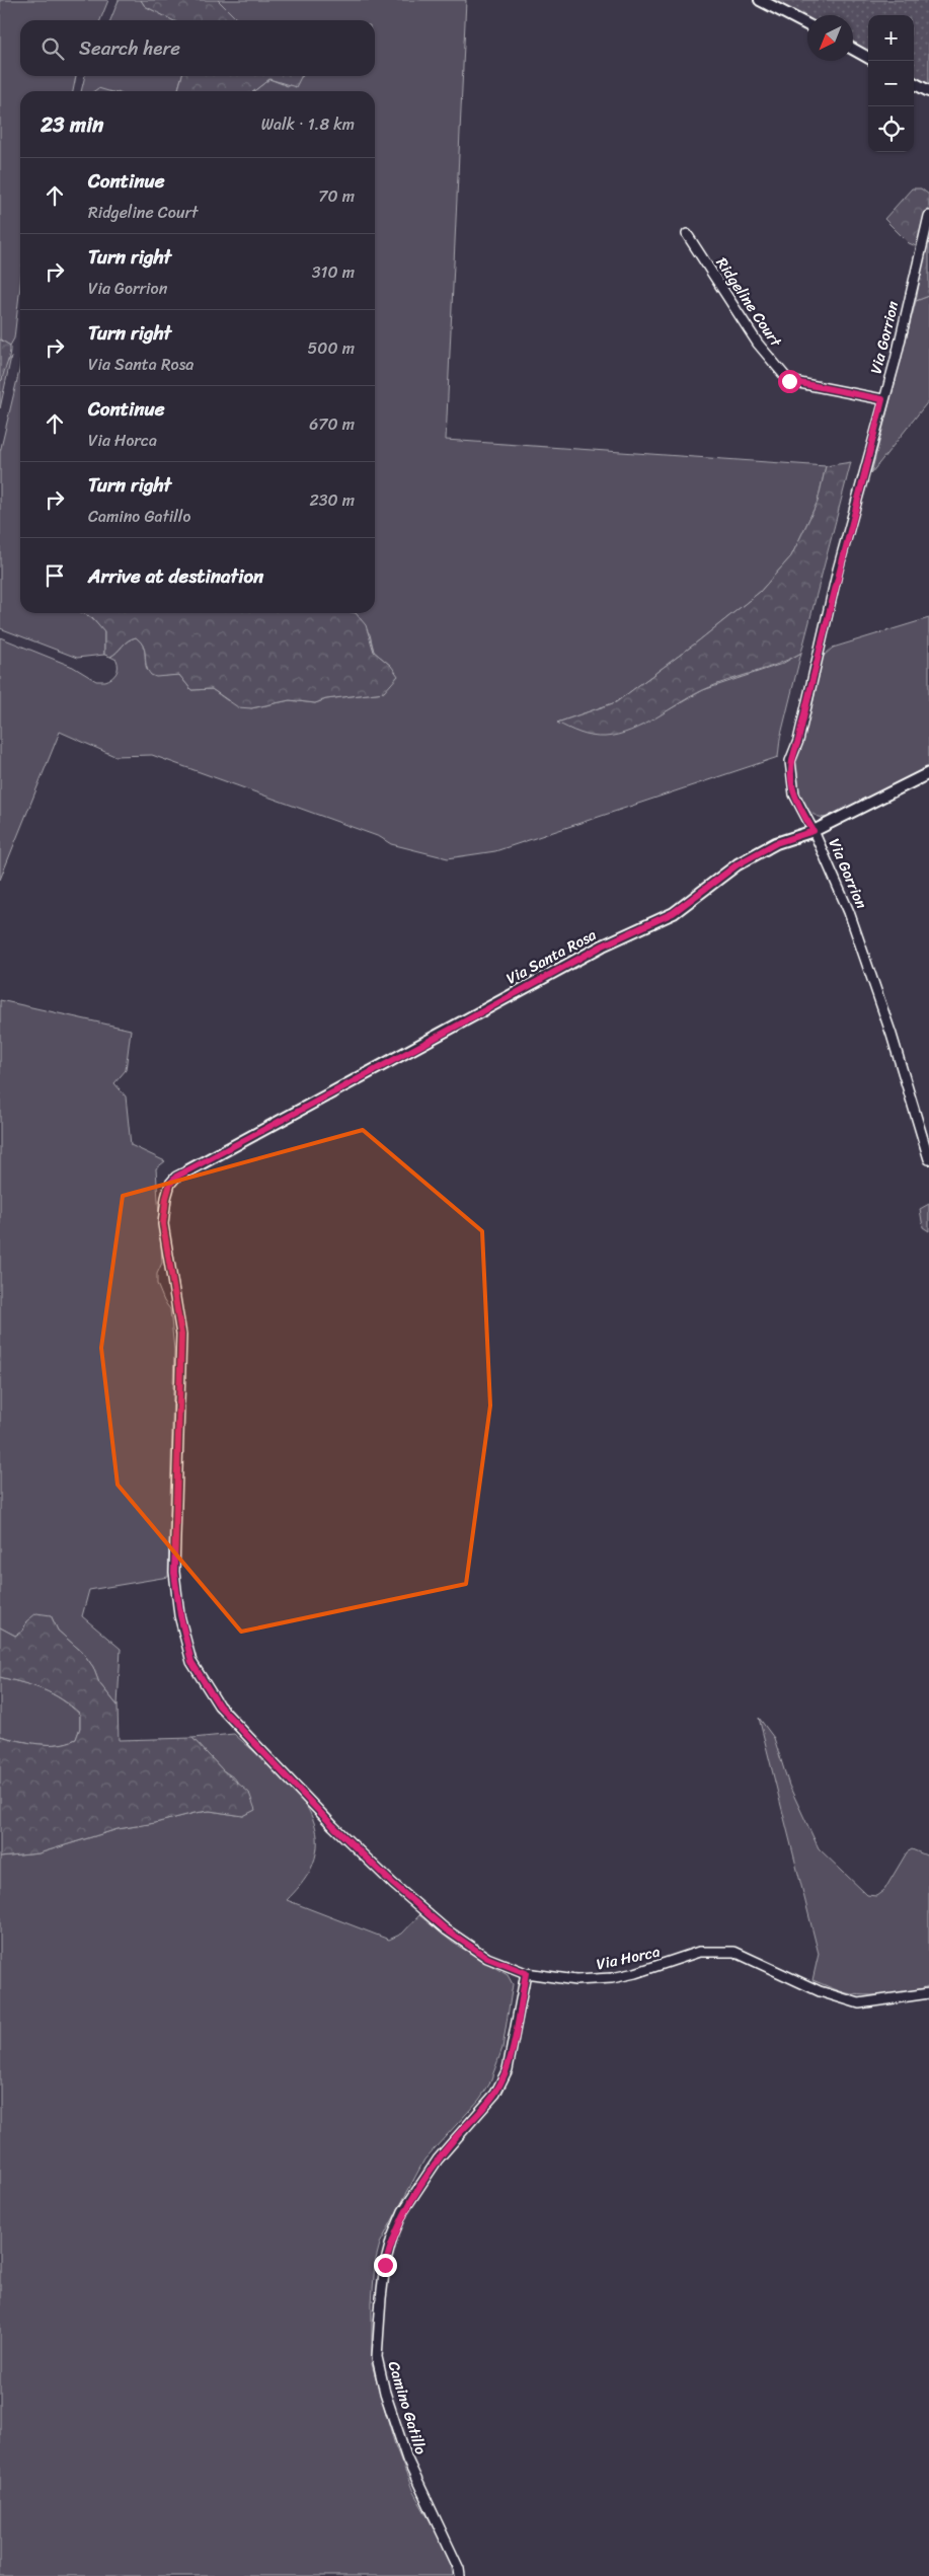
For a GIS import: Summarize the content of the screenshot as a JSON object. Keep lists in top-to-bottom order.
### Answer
{
  "streets": {
    "street": [
      "Ridgeline Court",
      "Via Gorrion",
      "Via Santa Rosa",
      "Via Horca",
      "Camino Gatillo"
    ]
  },
  "crossings": [
    ["Ridgeline Court", "Via Gorrion"],
    ["Via Gorrion", "Via Santa Rosa"],
    ["Via Santa Rosa", "Via Horca"],
    ["Via Horca", "Camino Gatillo"]
  ],
  "north": "bottom left",
  "page": {
    "map_buttons": ["+", "−"],
    "search": "Search here",
    "heading": ["23 min", "Walk · 1.8 km"],
    "list": [
      ["Continue", "Ridgeline Court", "70 m"],
      ["Turn right", "Via Gorrion", "310 m"],
      ["Turn right", "Via Santa Rosa", "500 m"],
      ["Continue", "Via Horca", "670 m"],
      ["Turn right", "Camino Gatillo", "230 m"],
      "Arrive at destination"
    ]
  }
}
